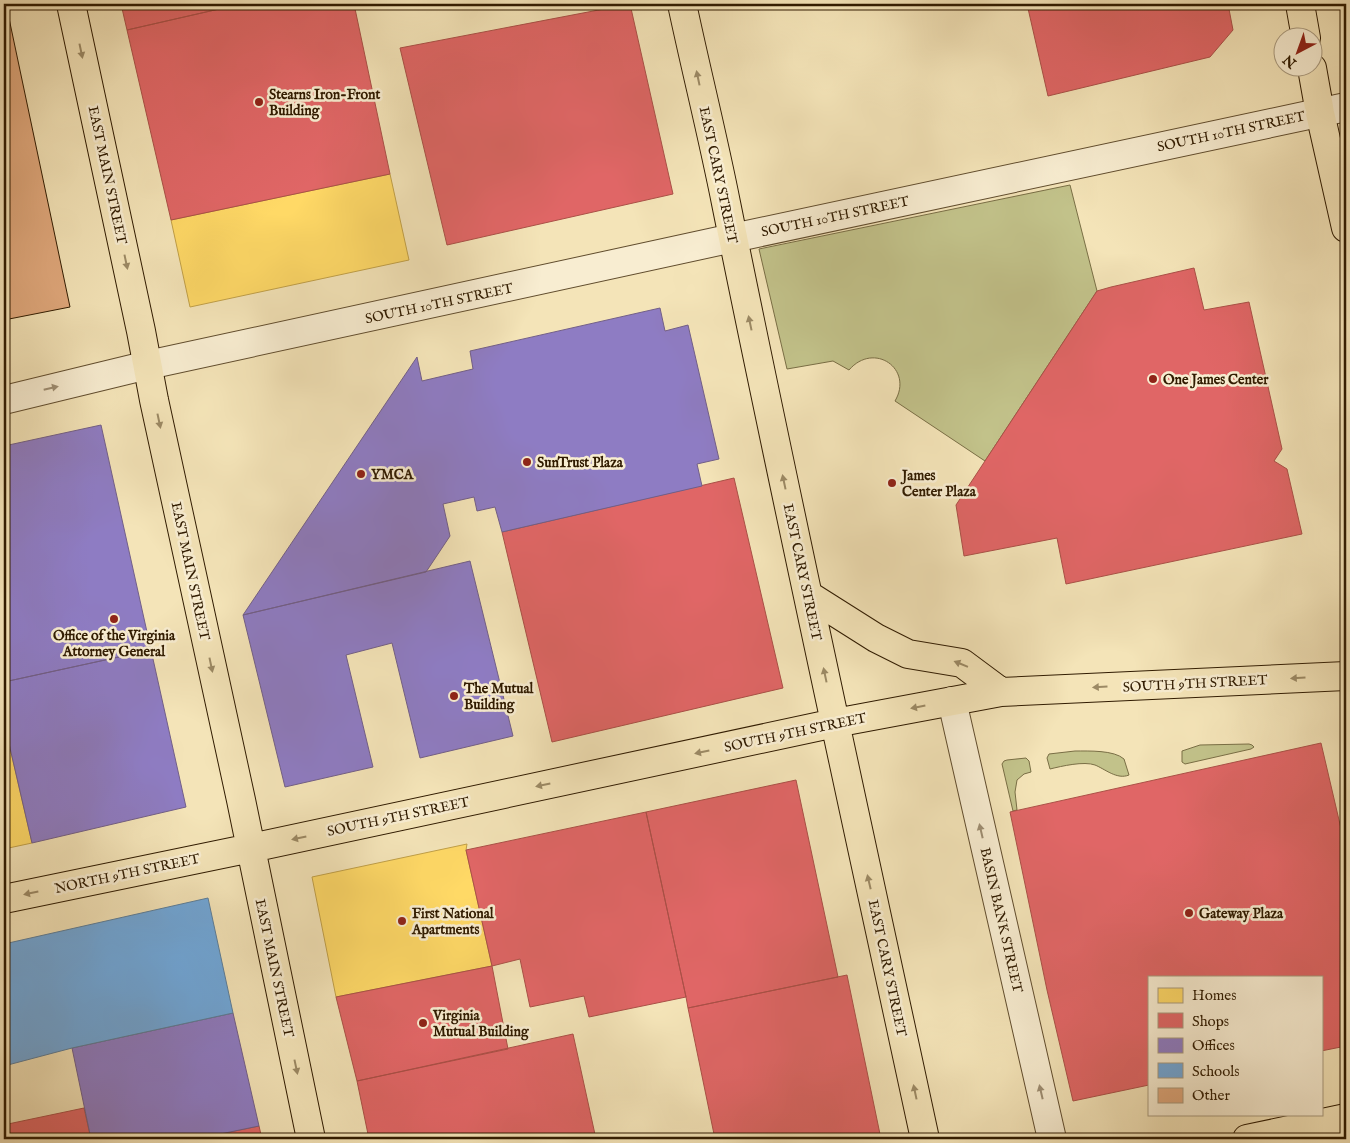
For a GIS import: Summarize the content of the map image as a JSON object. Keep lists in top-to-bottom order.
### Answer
{
  "streets": {
    "main road": [
      "EAST MAIN STREET",
      "EAST CARY STREET",
      "SOUTH 9TH STREET",
      "NORTH 9TH STREET"
    ],
    "street": ["SOUTH 10TH STREET", "BASIN BANK STREET"]
  },
  "crossings": [
    ["SOUTH 10TH STREET", "EAST MAIN STREET"],
    ["SOUTH 10TH STREET", "EAST CARY STREET"],
    ["EAST MAIN STREET", "SOUTH 9TH STREET"],
    ["EAST MAIN STREET", "NORTH 9TH STREET"],
    ["EAST CARY STREET", "SOUTH 9TH STREET"],
    ["SOUTH 9TH STREET", "NORTH 9TH STREET"],
    ["SOUTH 9TH STREET", "BASIN BANK STREET"]
  ],
  "one_way": [
    "EAST MAIN STREET",
    "EAST CARY STREET",
    "SOUTH 9TH STREET",
    "NORTH 9TH STREET",
    "BASIN BANK STREET"
  ],
  "places": [
    "Stearns Iron-Front Building",
    "One James Center",
    "SunTrust Plaza",
    "YMCA",
    "James Center Plaza",
    "Office of the Virginia Attorney General",
    "The Mutual Building",
    "Gateway Plaza",
    "First National Apartments",
    "Virginia Mutual Building"
  ],
  "legend": [
    "Homes",
    "Shops",
    "Offices",
    "Schools",
    "Other"
  ],
  "north": "bottom left"
}
